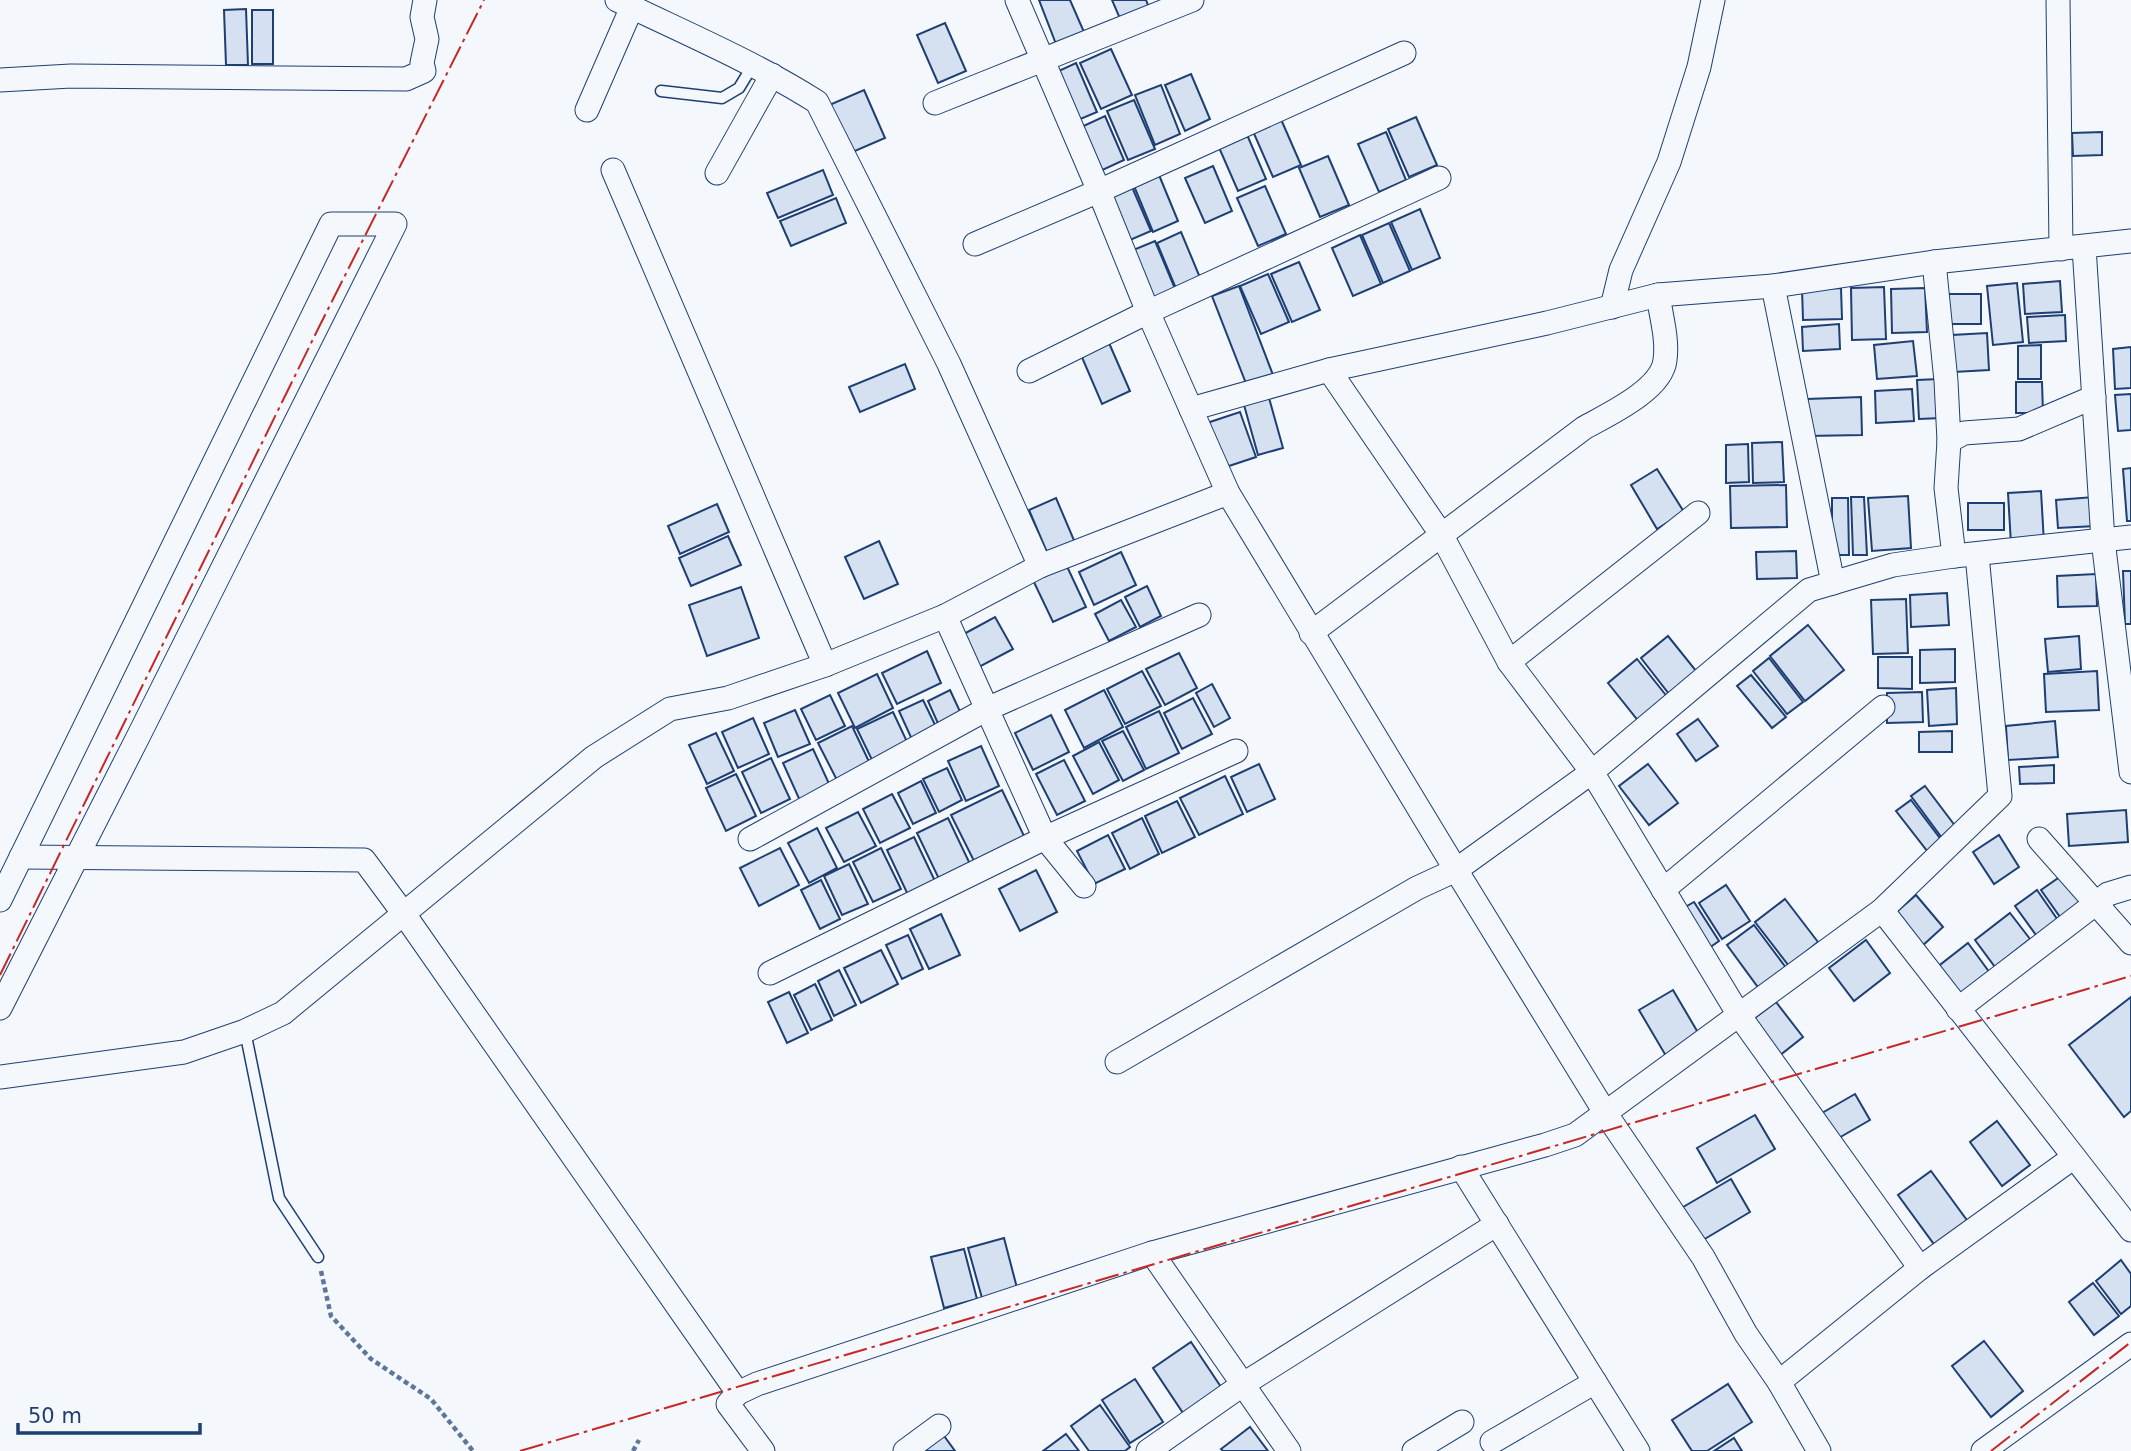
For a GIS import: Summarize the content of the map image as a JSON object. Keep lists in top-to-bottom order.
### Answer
{
  "scale_bar": "50 m"
}
